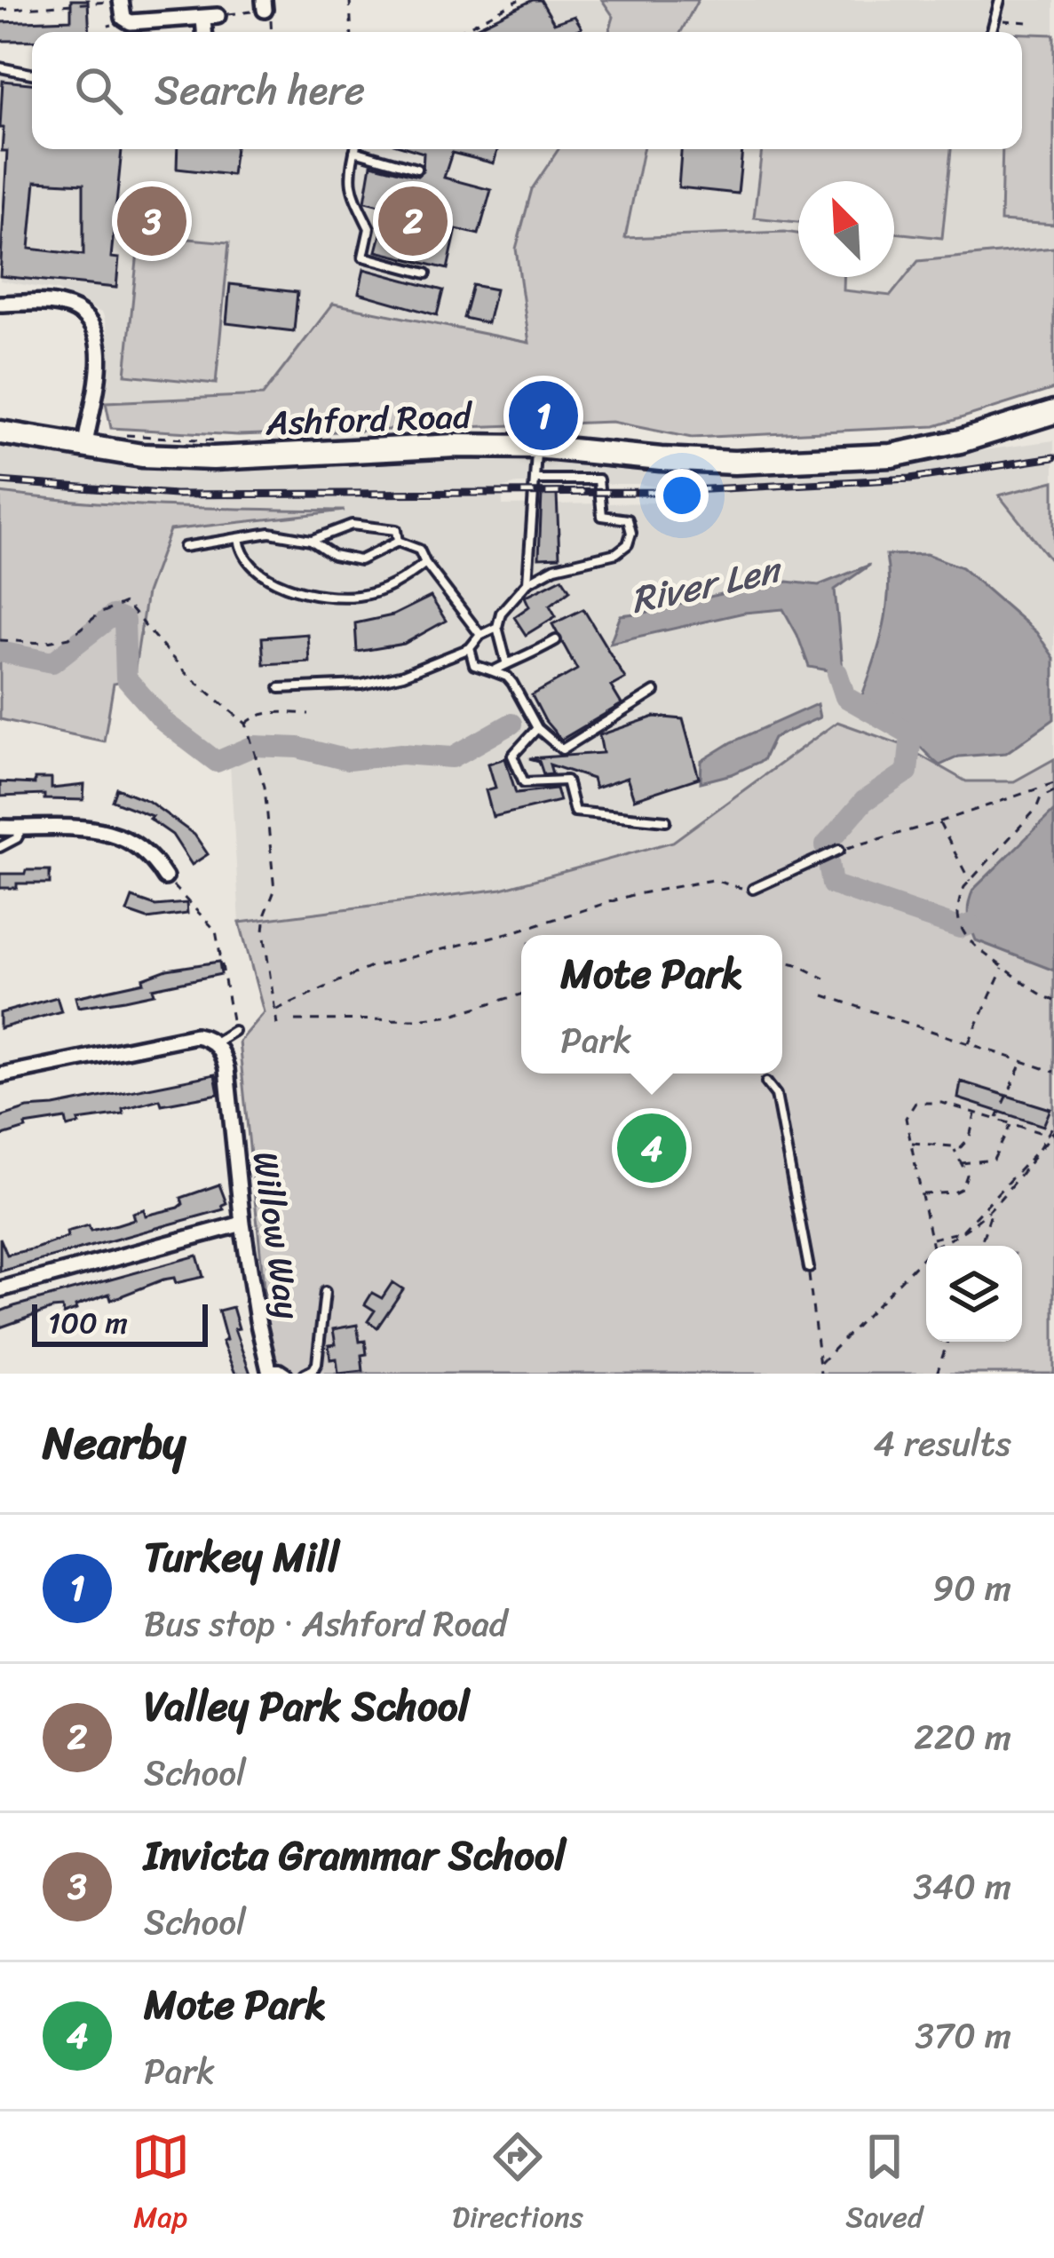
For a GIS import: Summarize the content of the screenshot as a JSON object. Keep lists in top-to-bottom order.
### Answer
{
  "streets": {
    "main road": ["Ashford Road"],
    "street": ["Willow Way"]
  },
  "water": ["River Len"],
  "scale_bar": "100 m",
  "north": "top left",
  "page": {
    "search": "Search here",
    "pins": [
      "2",
      "3",
      "1",
      "4"
    ],
    "popup": ["Mote Park", "Park"],
    "scale": "100 m",
    "heading": ["Nearby", "4 results"],
    "list": [
      {
        "mark": "1",
        "name": "Turkey Mill",
        "note": "Bus stop · Ashford Road",
        "value": "90 m"
      },
      {
        "mark": "2",
        "name": "Valley Park School",
        "note": "School",
        "value": "220 m"
      },
      {
        "mark": "3",
        "name": "Invicta Grammar School",
        "note": "School",
        "value": "340 m"
      },
      {
        "mark": "4",
        "name": "Mote Park",
        "note": "Park",
        "value": "370 m"
      }
    ],
    "nav": ["Map", "Directions", "Saved"]
  }
}
